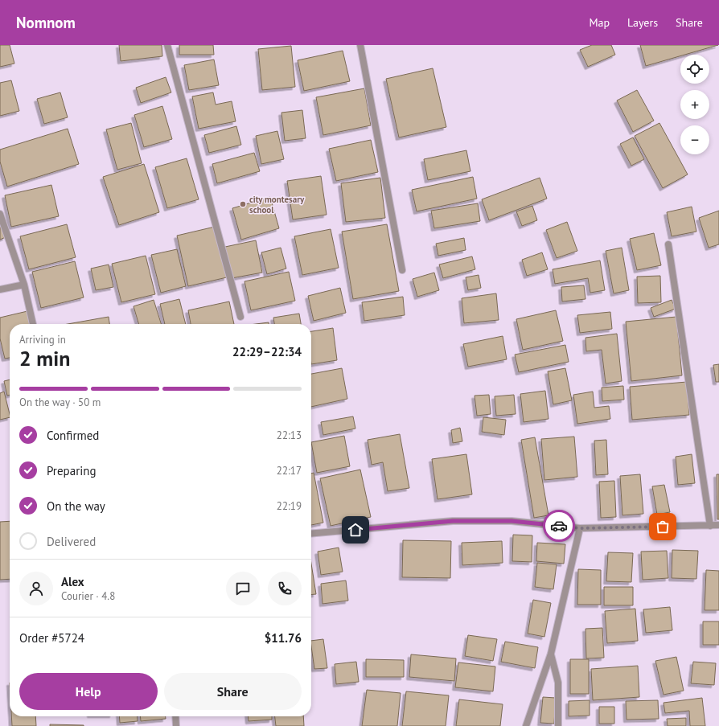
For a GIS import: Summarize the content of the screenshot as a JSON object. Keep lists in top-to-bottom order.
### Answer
{
  "places": ["city montesary school"],
  "page": {
    "header": "Nomnom",
    "nav": ["Map", "Layers", "Share"],
    "map_buttons": ["+", "−"],
    "heading": ["2 min", "Arriving in", "22:29–22:34"],
    "panel": [
      "Alex",
      "Courier · 4.8",
      "Order #5724",
      "$11.76"
    ],
    "bar": "On the way · 50 m",
    "list": [
      ["Confirmed", "22:13"],
      ["Preparing", "22:17"],
      ["On the way", "22:19"],
      "Delivered"
    ],
    "buttons": ["Help", "Share"]
  }
}
